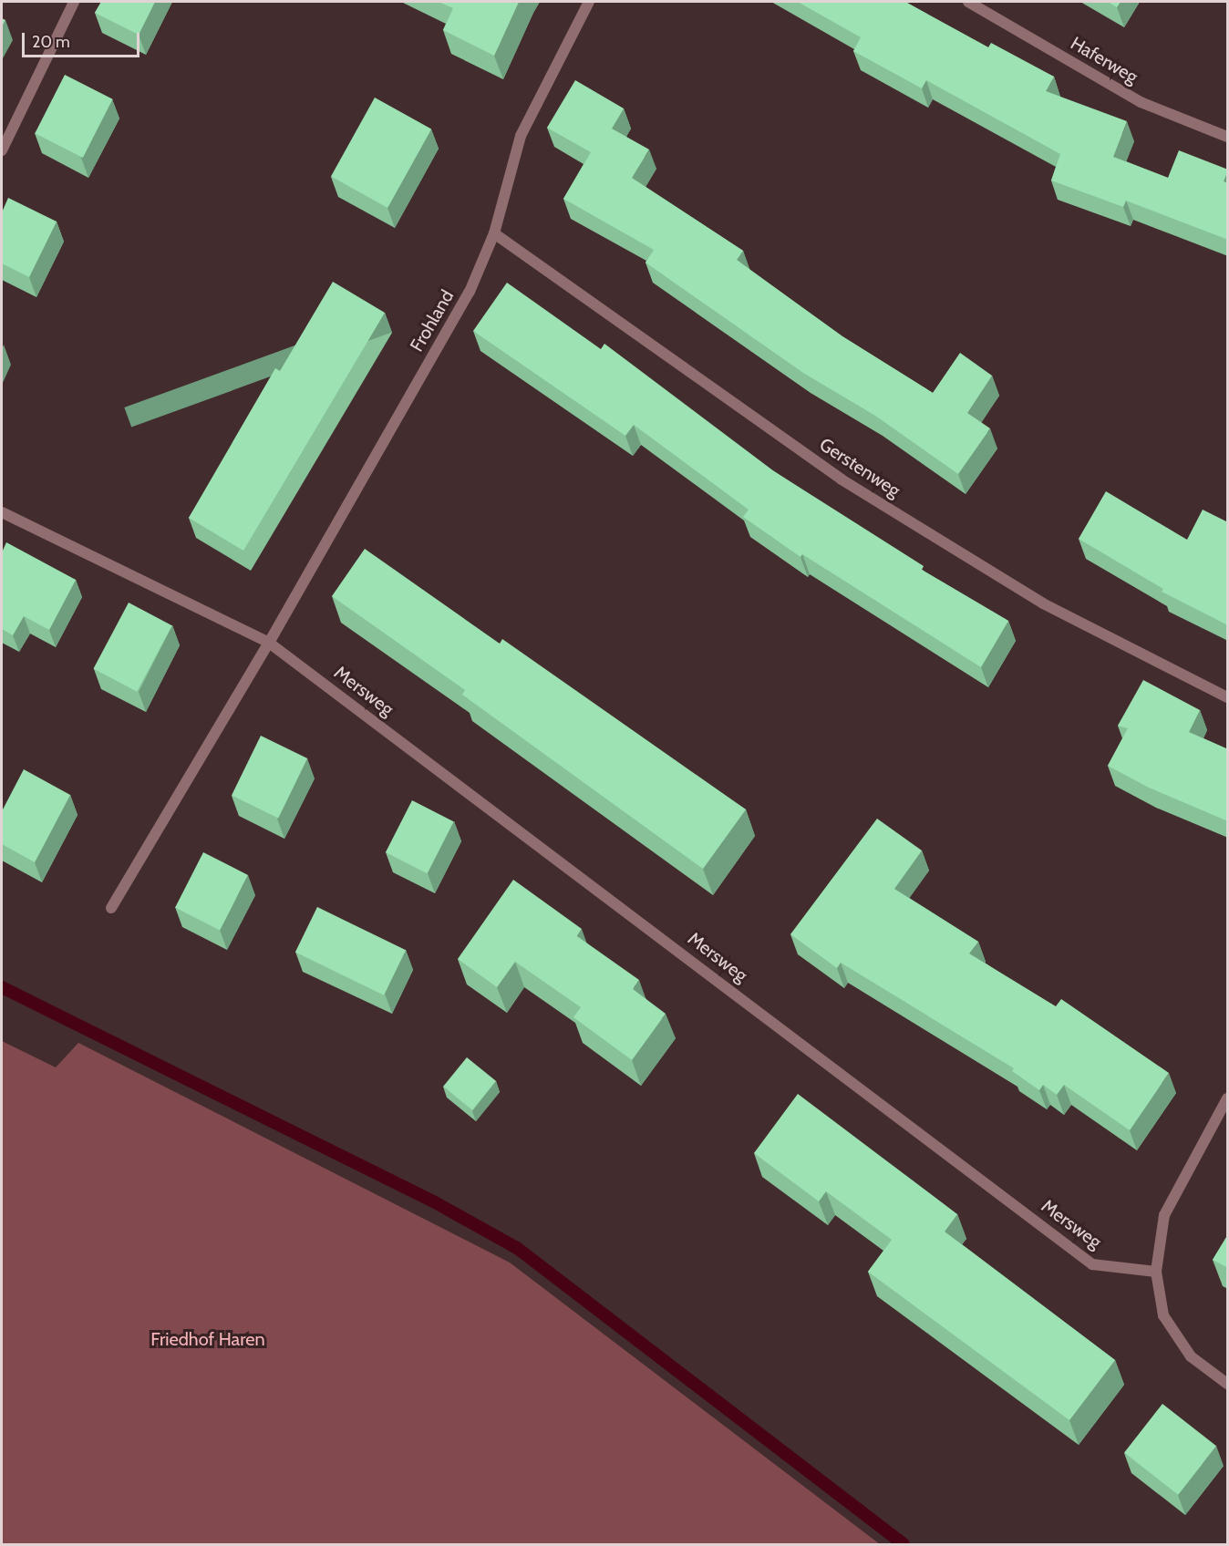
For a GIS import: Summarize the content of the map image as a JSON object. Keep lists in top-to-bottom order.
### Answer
{
  "streets": {
    "street": [
      "Haferweg",
      "Frohland",
      "Gerstenweg",
      "Mersweg"
    ]
  },
  "crossings": [
    ["Frohland", "Gerstenweg"],
    ["Frohland", "Mersweg"]
  ],
  "parks": ["Friedhof Haren"],
  "scale_bar": "20 m"
}
